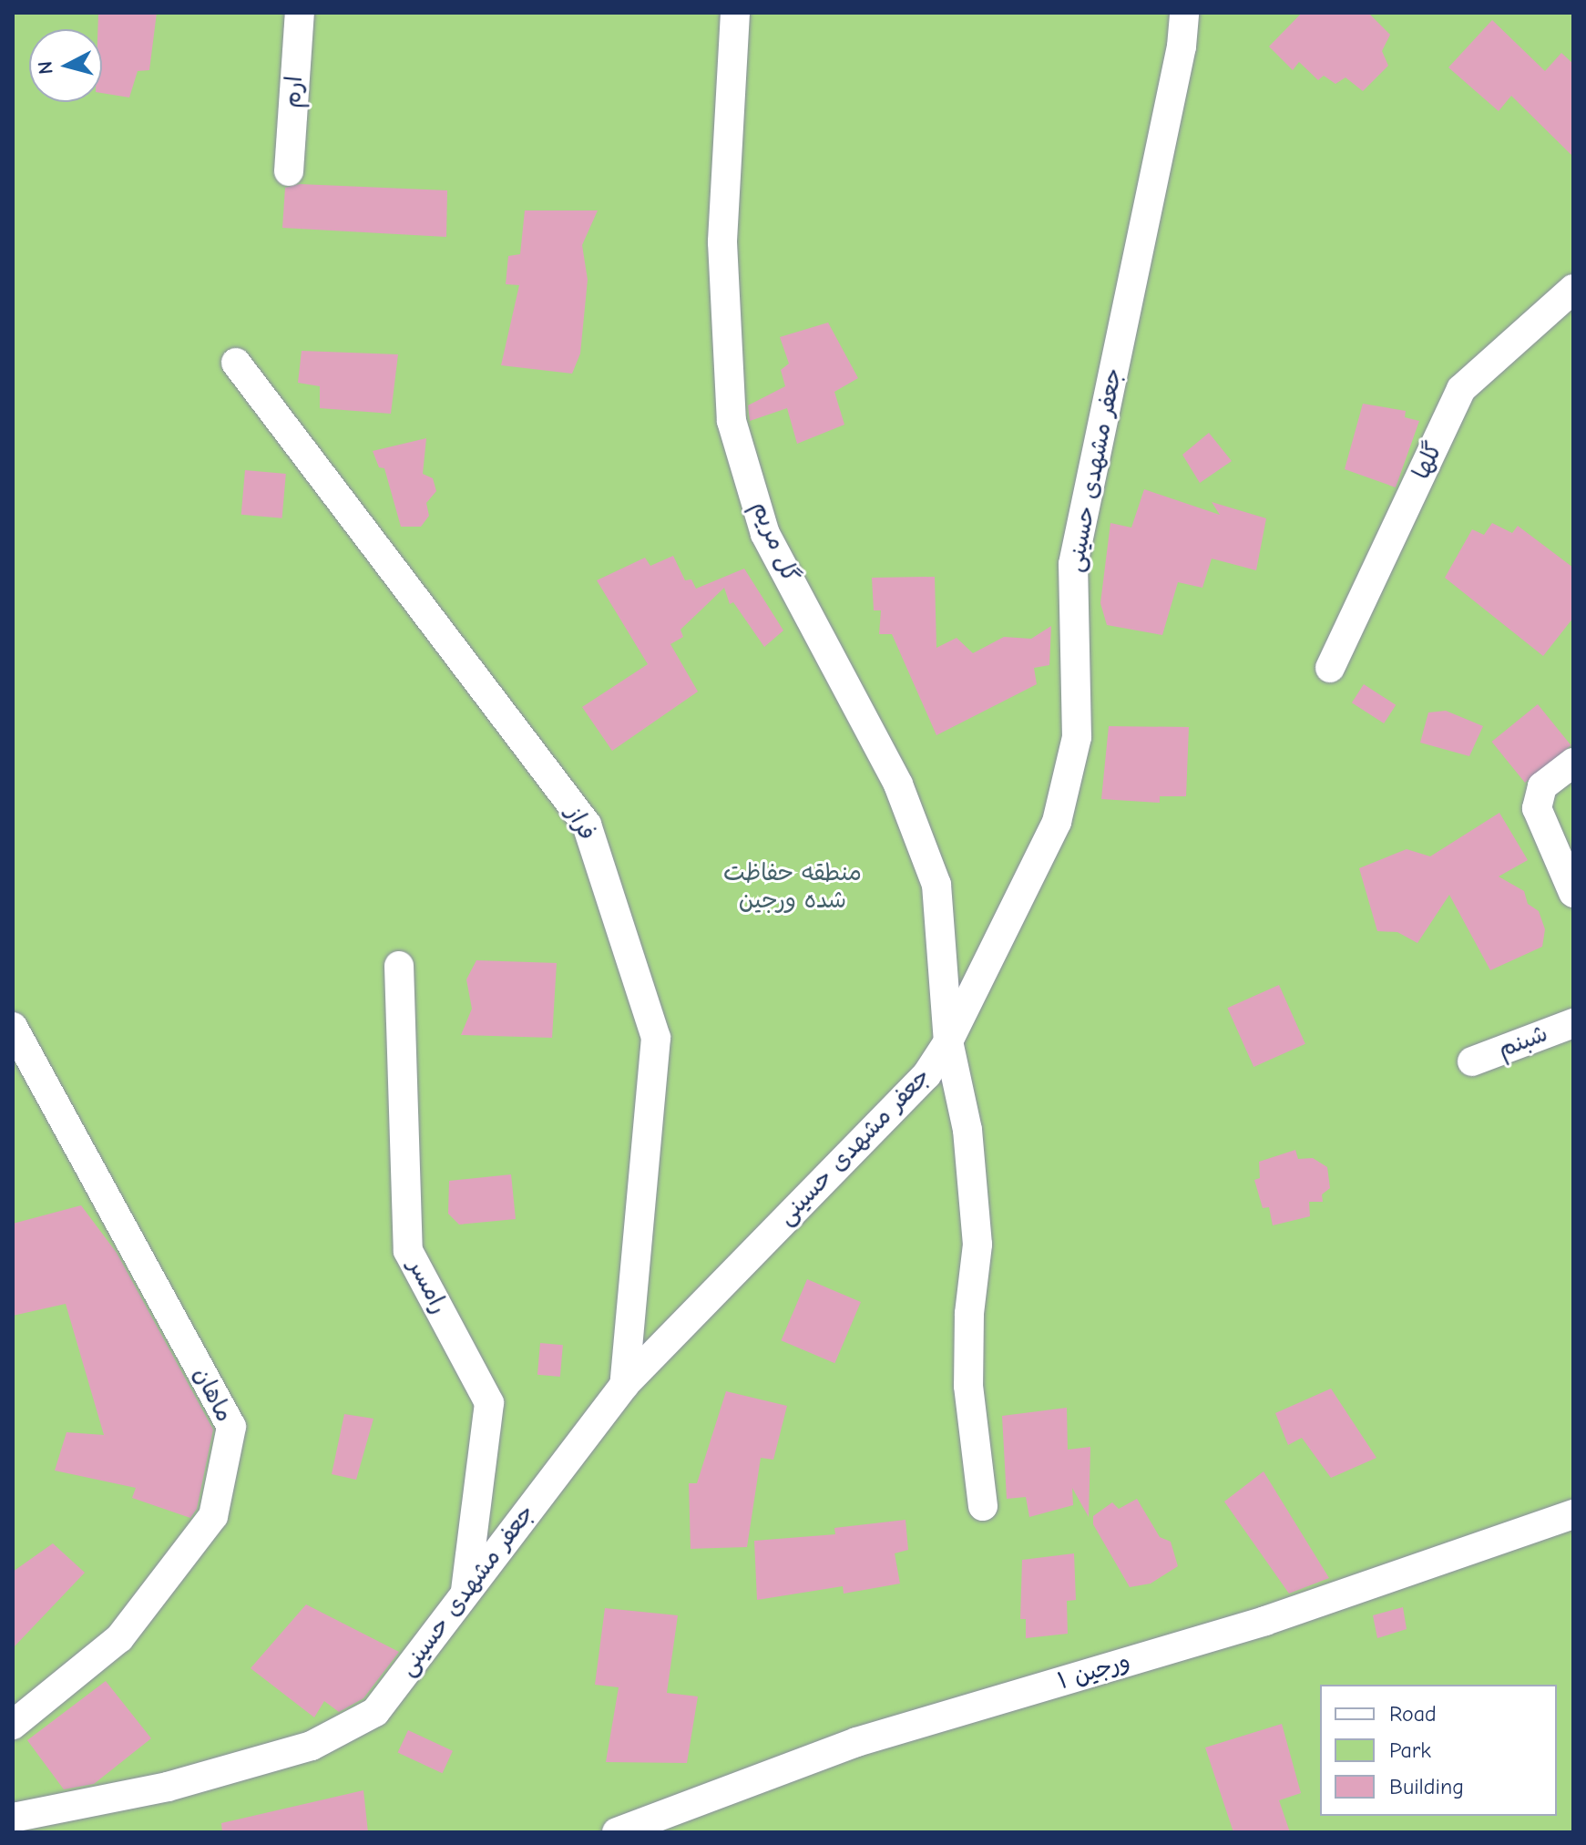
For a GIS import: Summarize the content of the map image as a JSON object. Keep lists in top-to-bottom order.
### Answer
{
  "streets": {
    "street": [
      "ارم",
      "گلها",
      "جعفر مشهدی حسینی",
      "گل مریم",
      "فراز",
      "شبنم",
      "رامسر",
      "ماهان",
      "ورجین ۱"
    ]
  },
  "crossings": [
    ["جعفر مشهدی حسینی", "گل مریم"],
    ["جعفر مشهدی حسینی", "فراز"],
    ["جعفر مشهدی حسینی", "رامسر"]
  ],
  "parks": ["منطقه حفاظت شده ورجین"],
  "legend": ["Road", "Park", "Building"],
  "north": "left"
}
